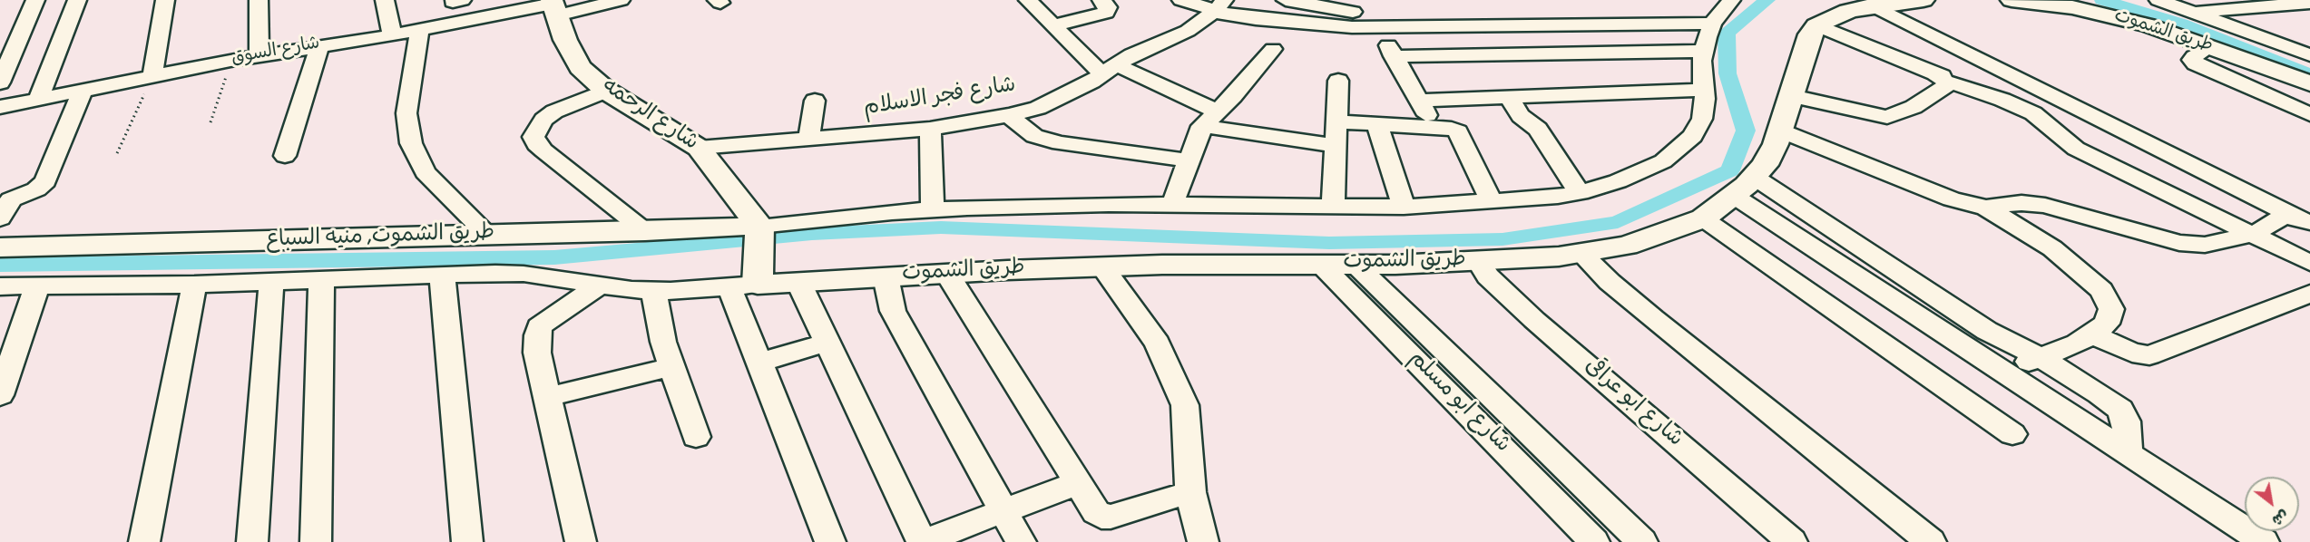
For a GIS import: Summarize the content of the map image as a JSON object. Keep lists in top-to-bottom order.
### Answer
{
  "streets": {
    "street": [
      "طريق الشموت",
      "شارع السوق",
      "شارع فجر الاسلام",
      "شارع الرحمه",
      "طريق الشموت, منيه السباع",
      "شارع ابو مسلم",
      "شارع ابو عراقى"
    ]
  },
  "crossings": [
    ["طريق الشموت", "شارع الرحمه"],
    ["طريق الشموت", "طريق الشموت, منيه السباع"],
    ["طريق الشموت", "شارع ابو مسلم"],
    ["طريق الشموت", "شارع ابو عراقى"],
    ["شارع السوق", "شارع الرحمه"],
    ["شارع فجر الاسلام", "شارع الرحمه"],
    ["شارع الرحمه", "طريق الشموت, منيه السباع"]
  ],
  "north": "bottom right"
}
